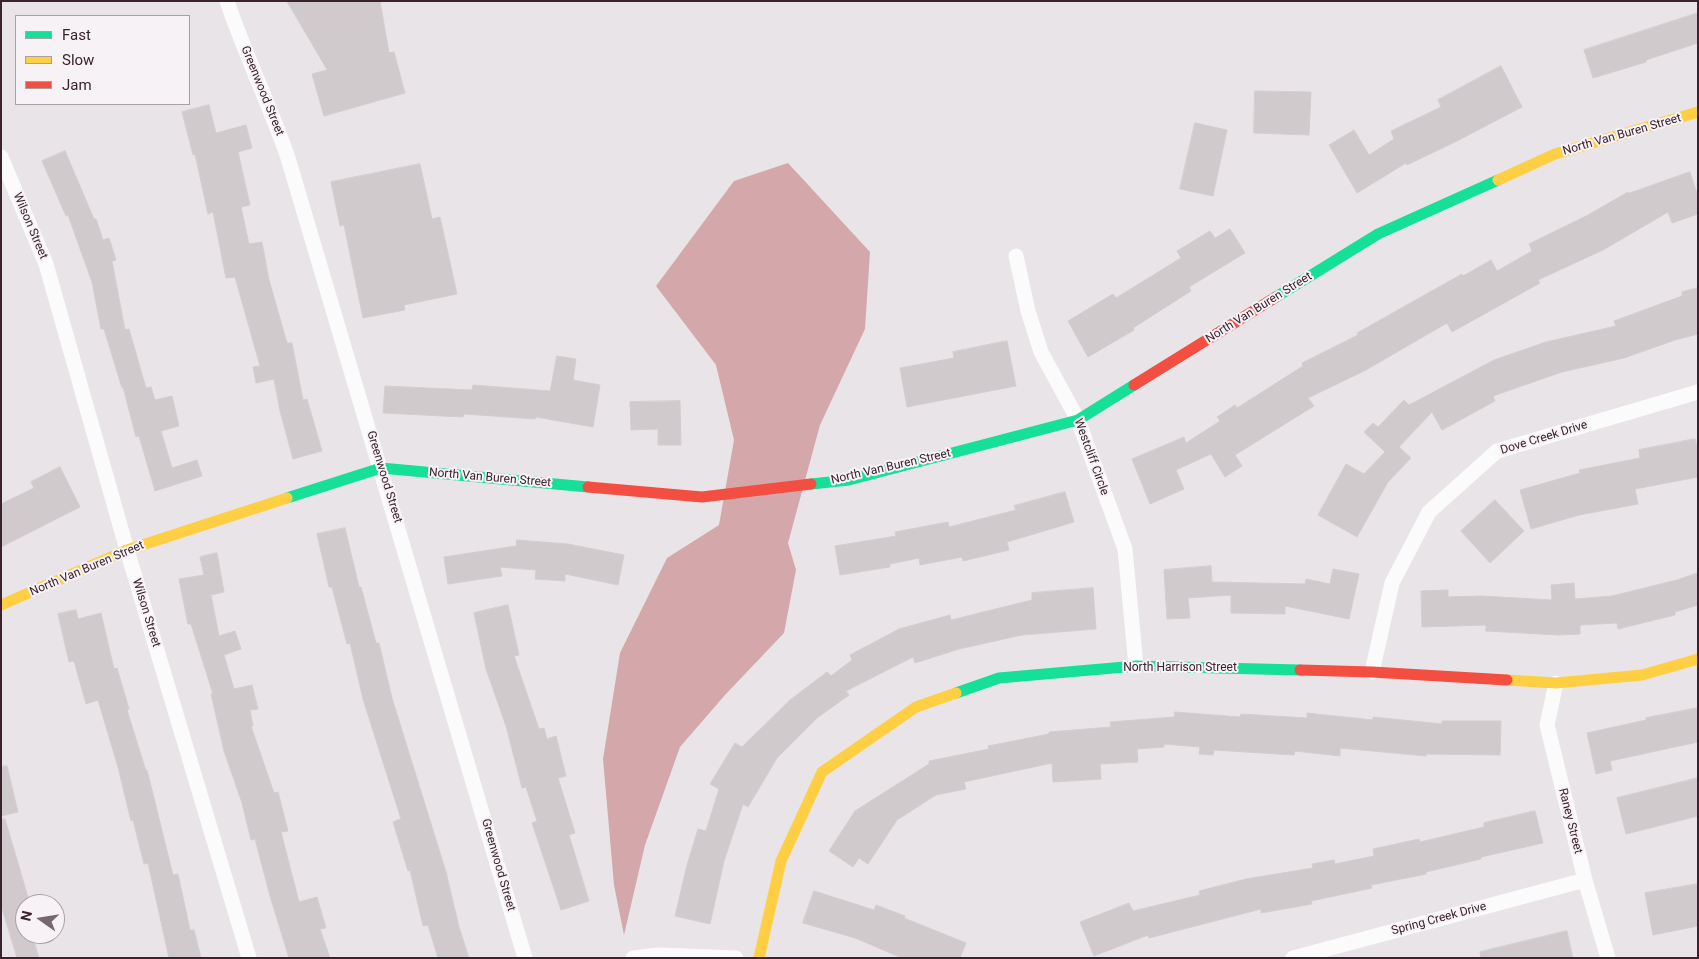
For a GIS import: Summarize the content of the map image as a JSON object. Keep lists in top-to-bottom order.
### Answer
{
  "streets": {
    "street": [
      "Greenwood Street",
      "North Van Buren Street",
      "Wilson Street",
      "Dove Creek Drive",
      "Westcliff Circle",
      "North Harrison Street",
      "Raney Street",
      "Spring Creek Drive"
    ]
  },
  "crossings": [
    ["Greenwood Street", "North Van Buren Street"],
    ["North Van Buren Street", "Wilson Street"],
    ["North Van Buren Street", "Westcliff Circle"],
    ["Dove Creek Drive", "North Harrison Street"],
    ["Westcliff Circle", "North Harrison Street"],
    ["North Harrison Street", "Raney Street"],
    ["Raney Street", "Spring Creek Drive"]
  ],
  "legend": ["Fast", "Slow", "Jam"],
  "north": "left"
}
